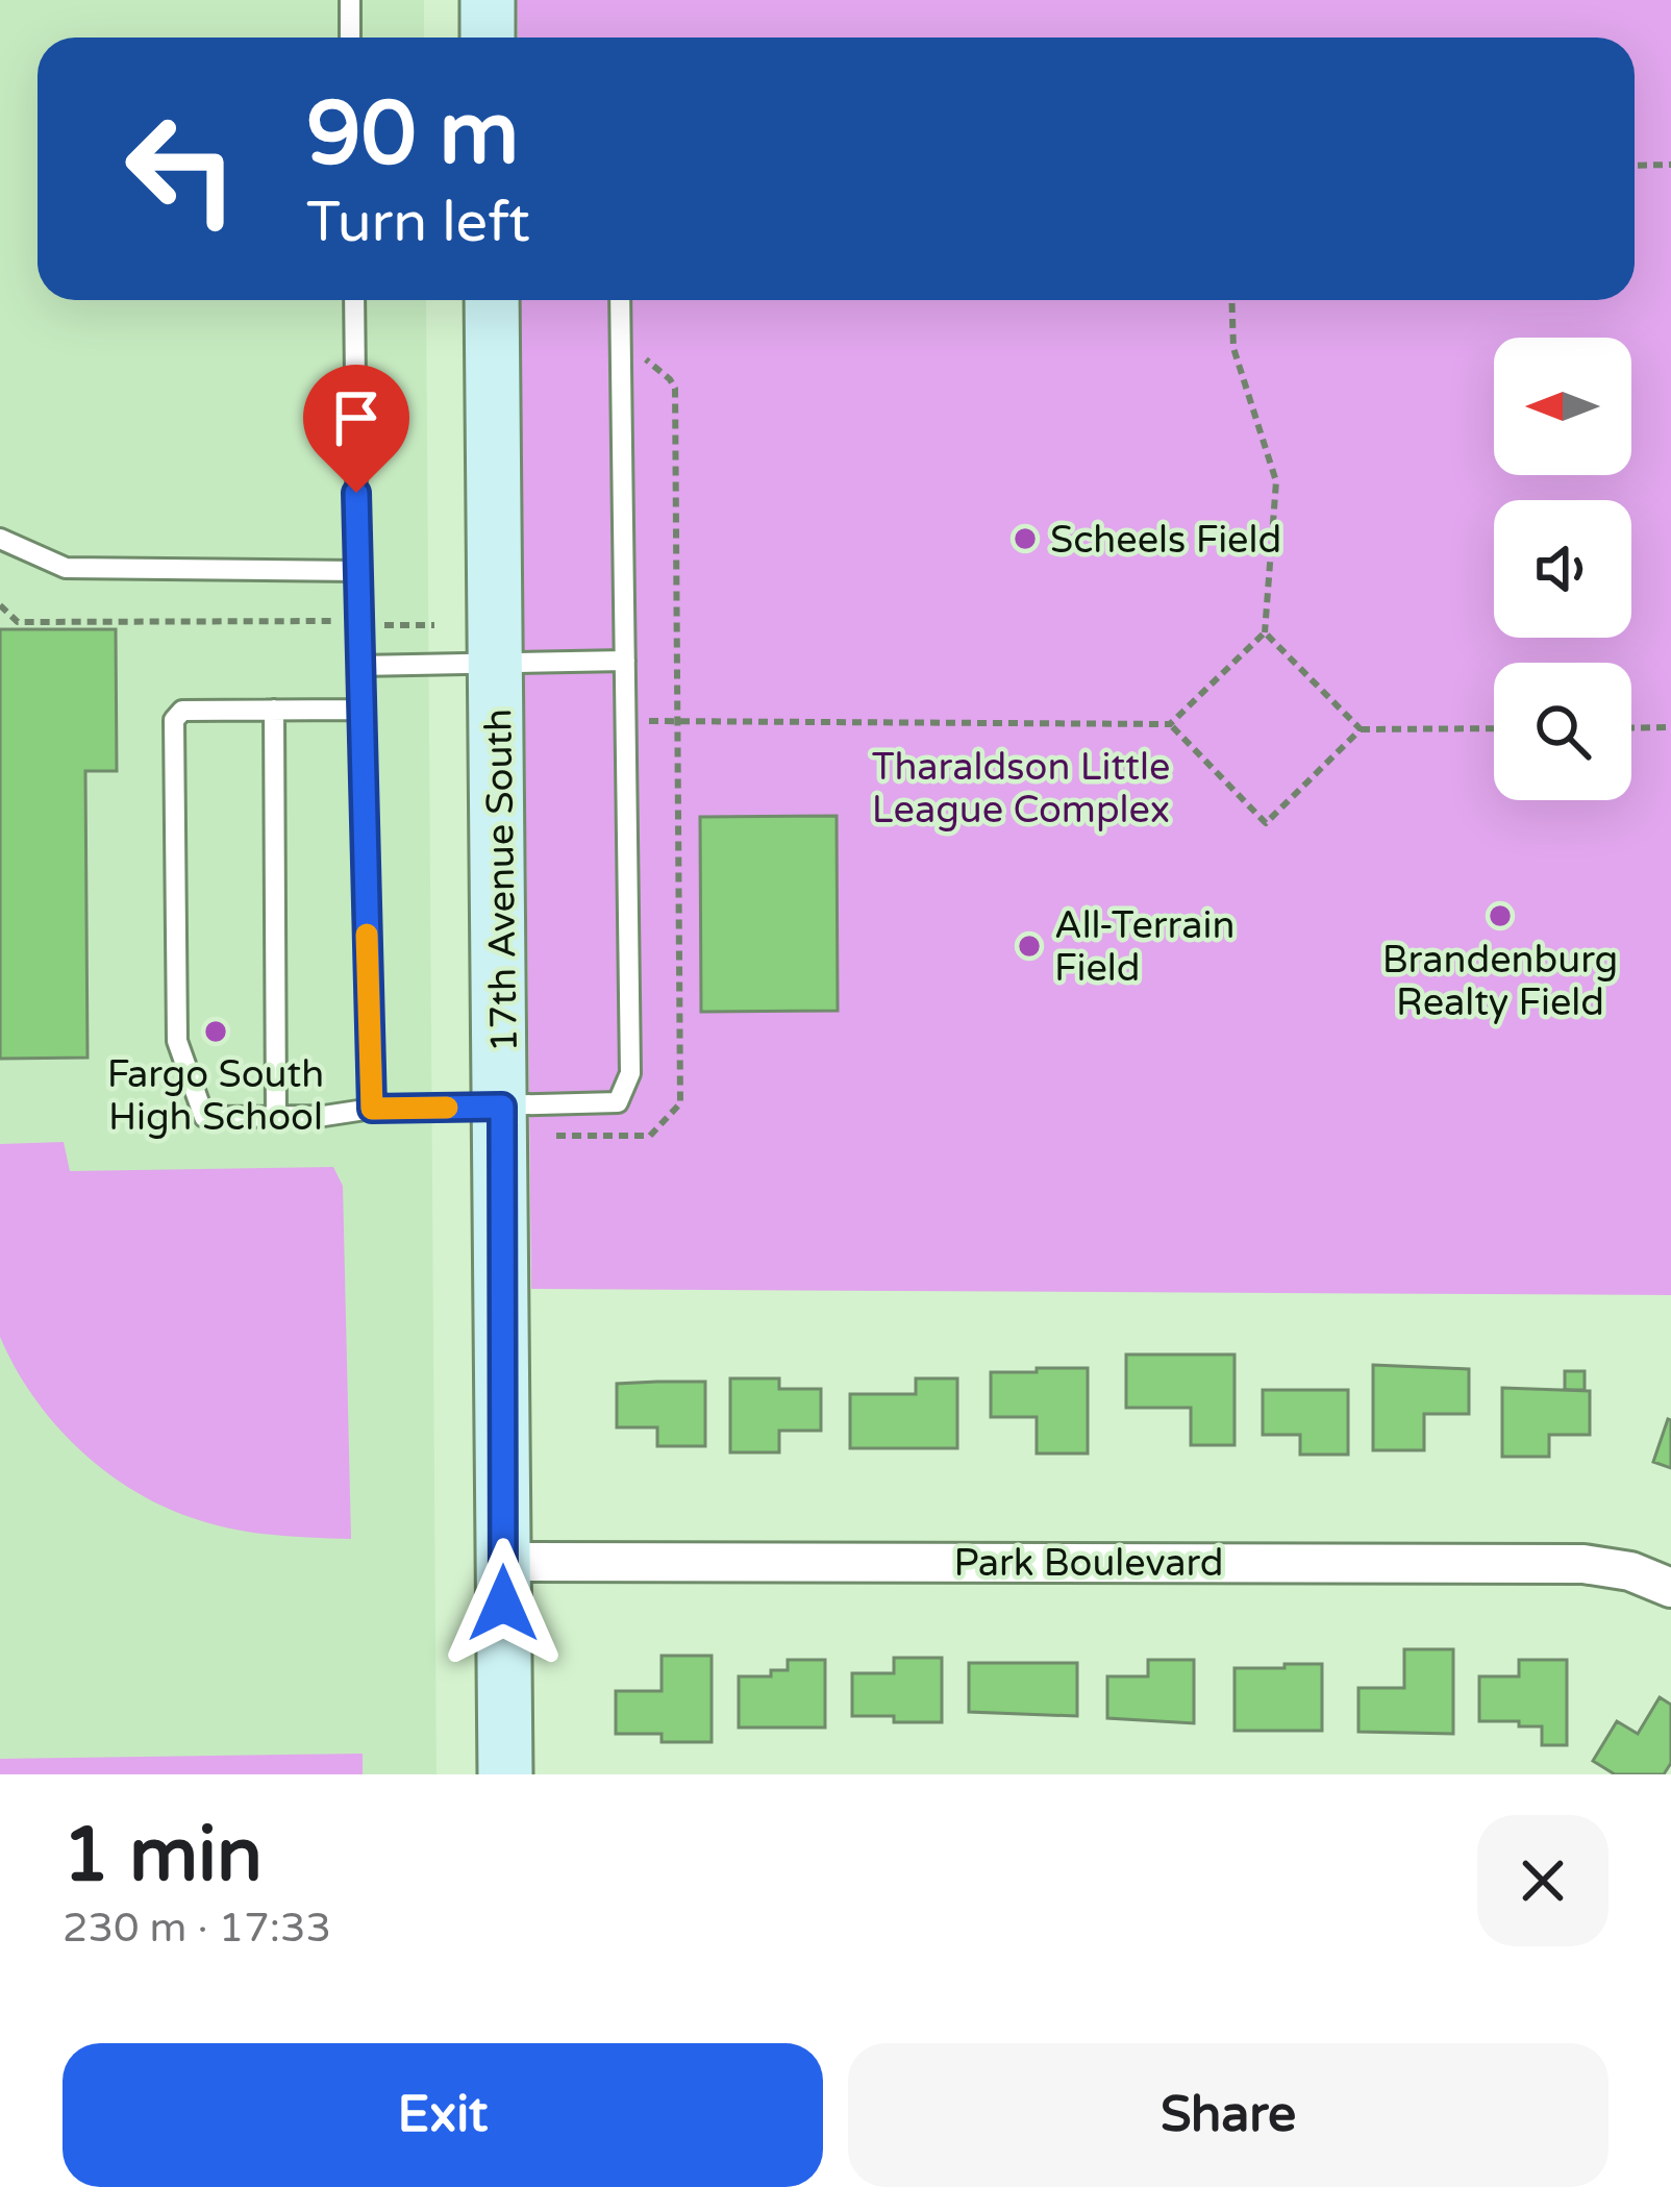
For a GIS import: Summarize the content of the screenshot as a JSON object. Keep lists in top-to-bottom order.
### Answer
{
  "streets": {
    "street": ["17th Avenue South", "Park Boulevard"]
  },
  "crossings": [
    ["17th Avenue South", "Park Boulevard"]
  ],
  "parks": ["Tharaldson Little League Complex"],
  "places": [
    "Scheels Field",
    "Brandenburg Realty Field",
    "All-Terrain Field",
    "Fargo South High School"
  ],
  "north": "left",
  "page": {
    "turn": ["90 m", "Turn left"],
    "heading": ["1 min", "230 m · 17:33"],
    "buttons": ["Exit", "Share"]
  }
}
